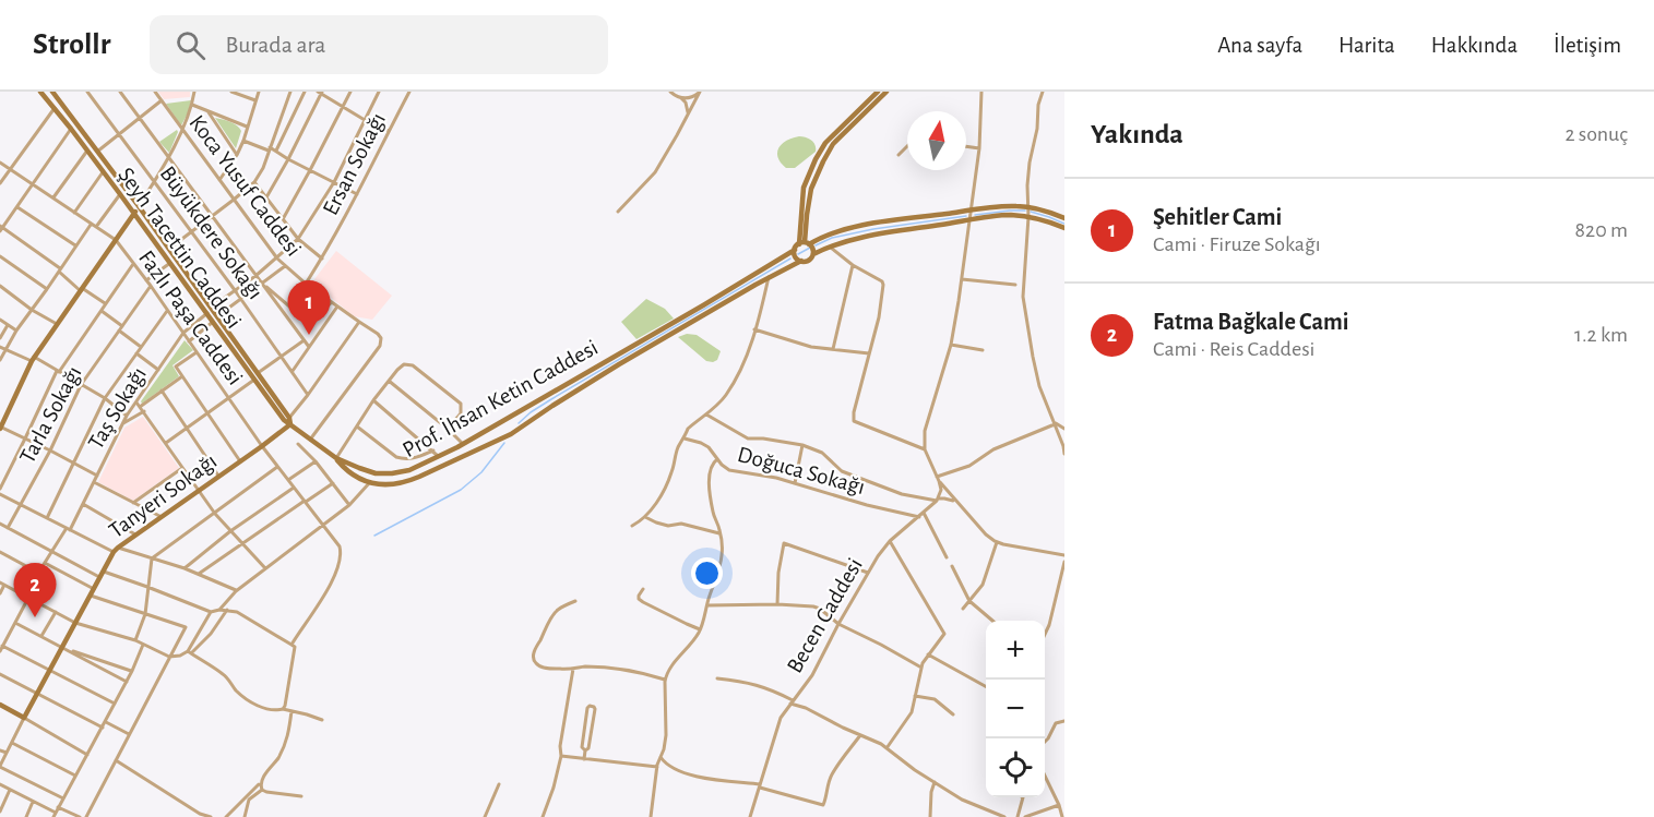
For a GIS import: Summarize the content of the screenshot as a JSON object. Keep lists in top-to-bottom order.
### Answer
{
  "streets": {
    "street": [
      "Ersan Sokağı",
      "Koca Yusuf Caddesi",
      "Büyükdere Sokağı",
      "Şeyh Tacettin Caddesi",
      "Fazlı Paşa Caddesi",
      "Prof. İhsan Ketin Caddesi",
      "Taş Sokağı",
      "Tarla Sokağı",
      "Doğuca Sokağı",
      "Tanyeri Sokağı",
      "Becen Caddesi"
    ]
  },
  "crossings": [
    ["Ersan Sokağı", "Koca Yusuf Caddesi"],
    ["Koca Yusuf Caddesi", "Şeyh Tacettin Caddesi"],
    ["Şeyh Tacettin Caddesi", "Prof. İhsan Ketin Caddesi"],
    ["Şeyh Tacettin Caddesi", "Taş Sokağı"],
    ["Şeyh Tacettin Caddesi", "Tanyeri Sokağı"],
    ["Fazlı Paşa Caddesi", "Taş Sokağı"],
    ["Fazlı Paşa Caddesi", "Tarla Sokağı"],
    ["Fazlı Paşa Caddesi", "Tanyeri Sokağı"],
    ["Doğuca Sokağı", "Becen Caddesi"]
  ],
  "north": "top",
  "page": {
    "header": "Strollr",
    "search": "Burada ara",
    "nav": [
      "Ana sayfa",
      "Harita",
      "Hakkında",
      "İletişim"
    ],
    "heading": ["Yakında", "2 sonuç"],
    "list": [
      {
        "mark": "1",
        "name": "Şehitler Cami",
        "note": "Cami · Firuze Sokağı",
        "value": "820 m"
      },
      {
        "mark": "2",
        "name": "Fatma Bağkale Cami",
        "note": "Cami · Reis Caddesi",
        "value": "1.2 km"
      }
    ],
    "pins": ["1", "2"],
    "map_buttons": ["+", "−"]
  }
}
